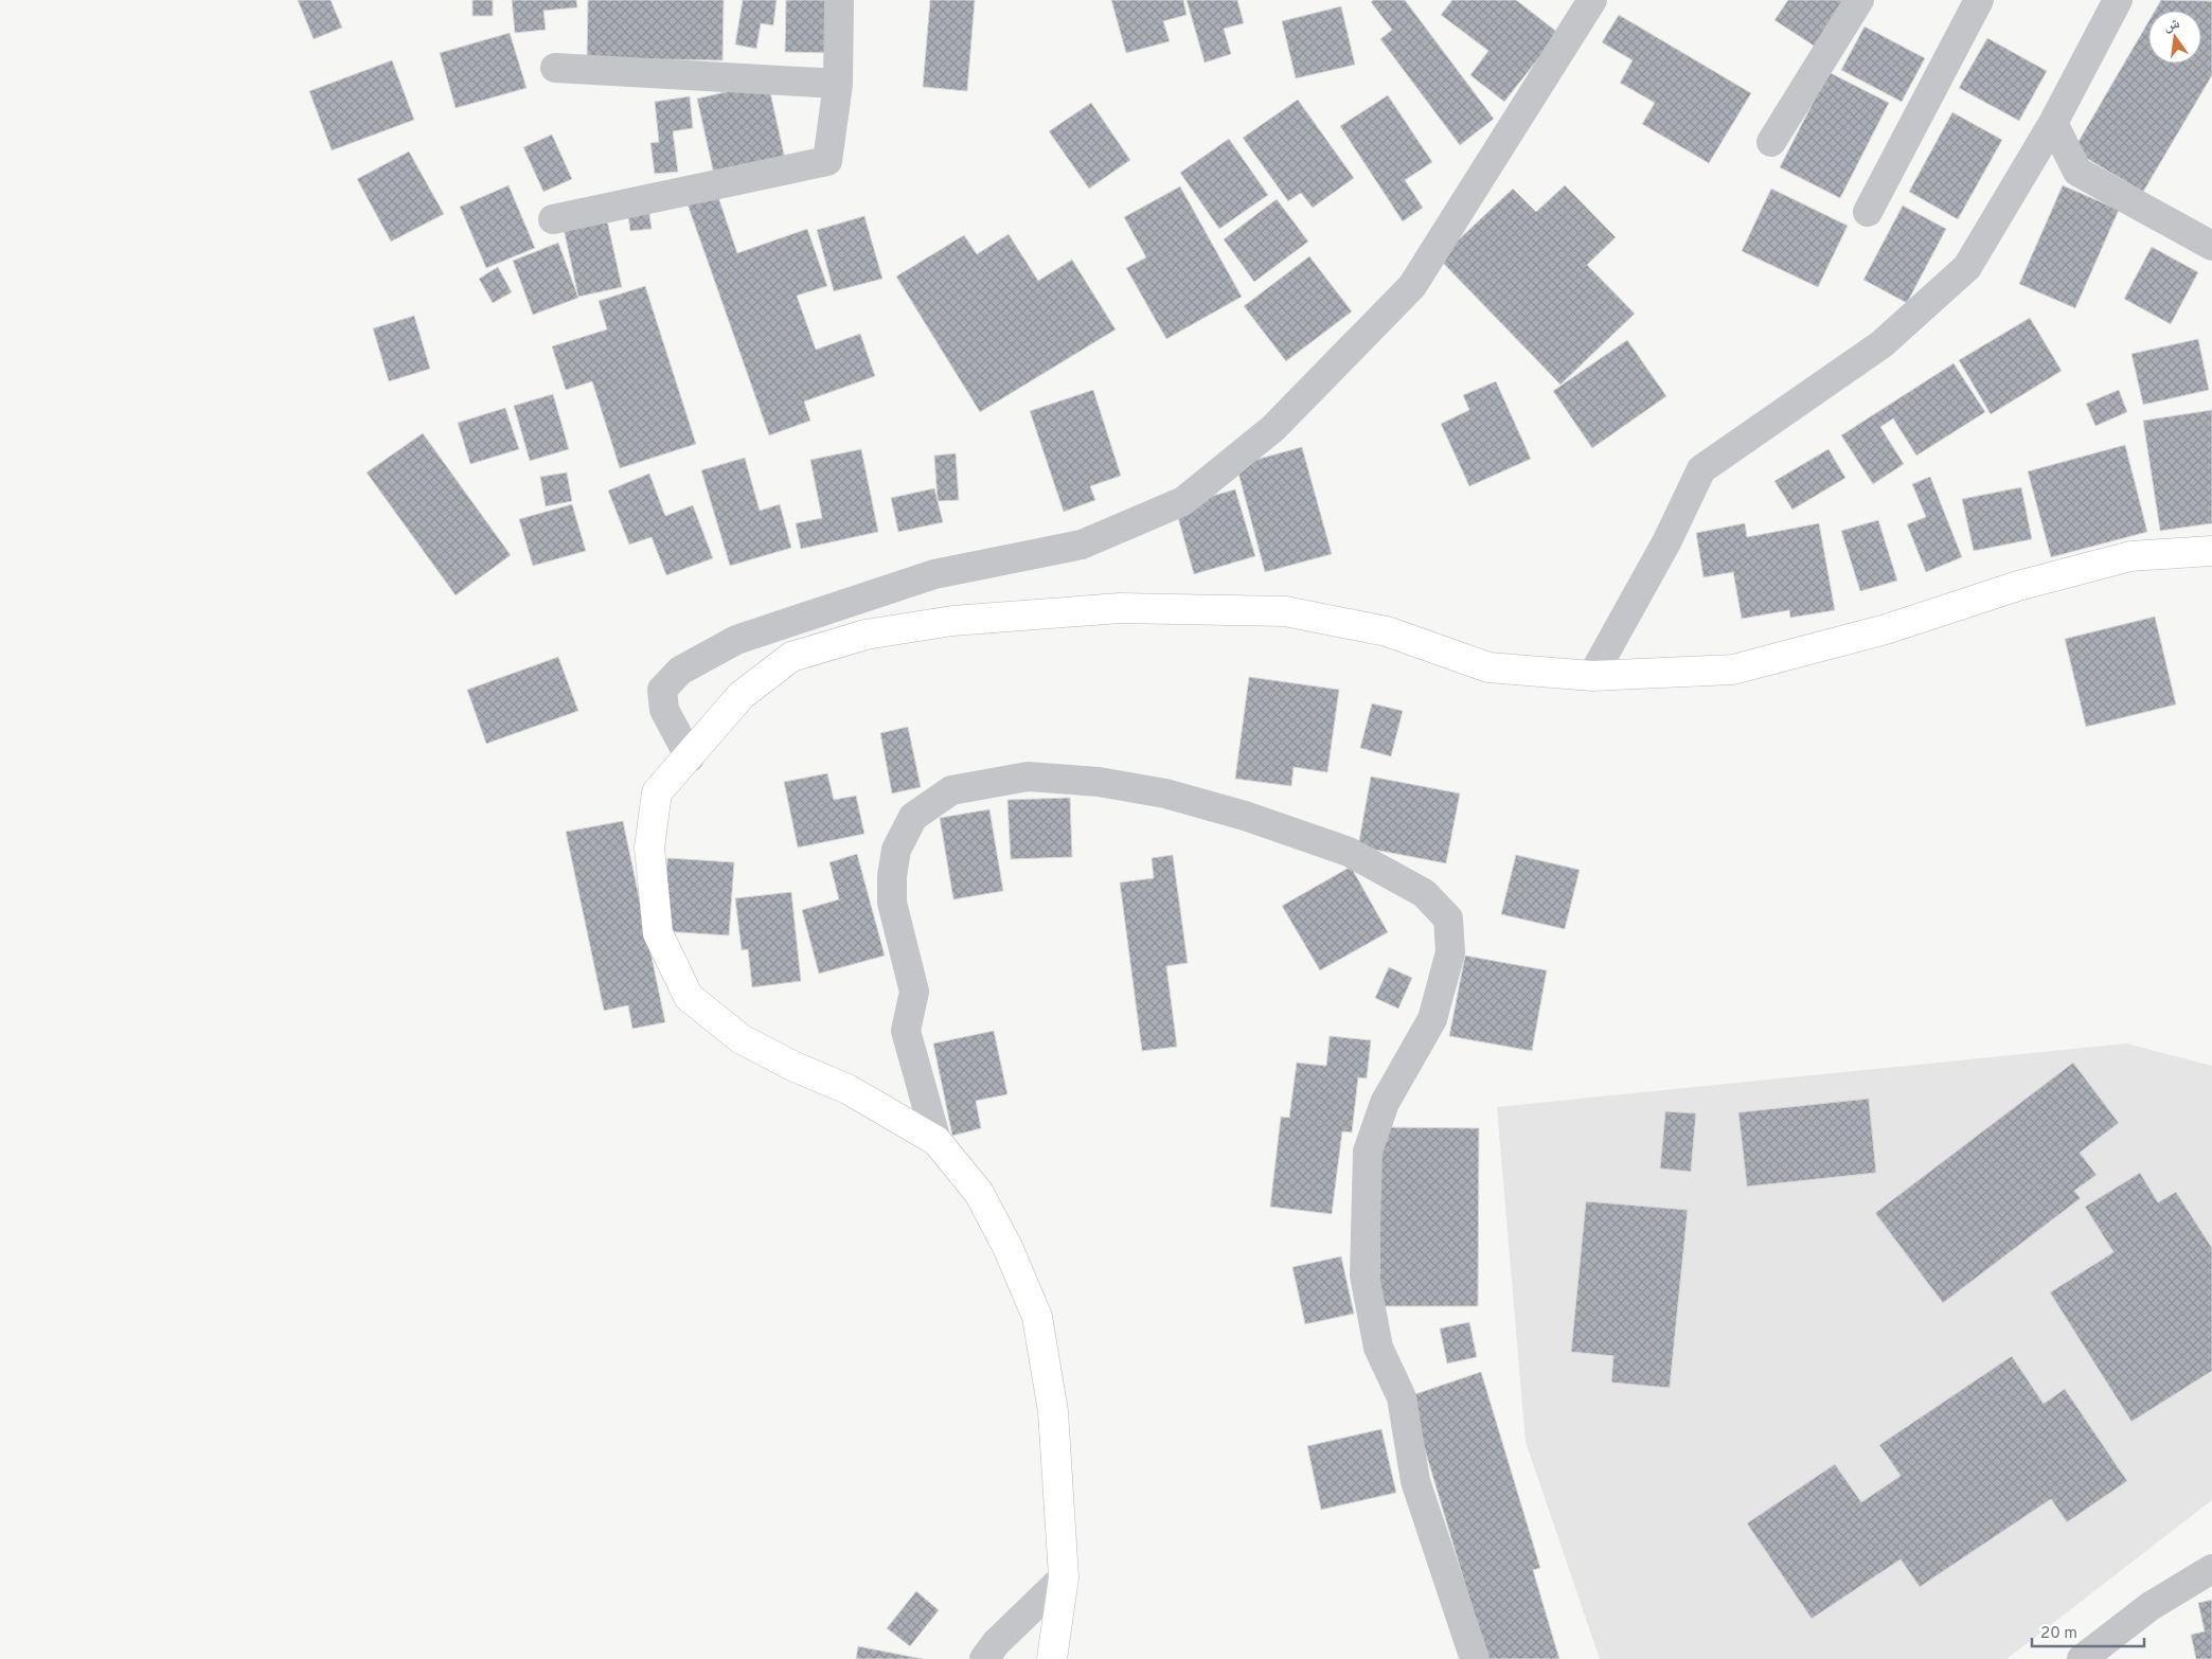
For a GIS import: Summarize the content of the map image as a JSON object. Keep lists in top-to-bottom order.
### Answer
{
  "scale_bar": "20 m",
  "north": "top"
}
